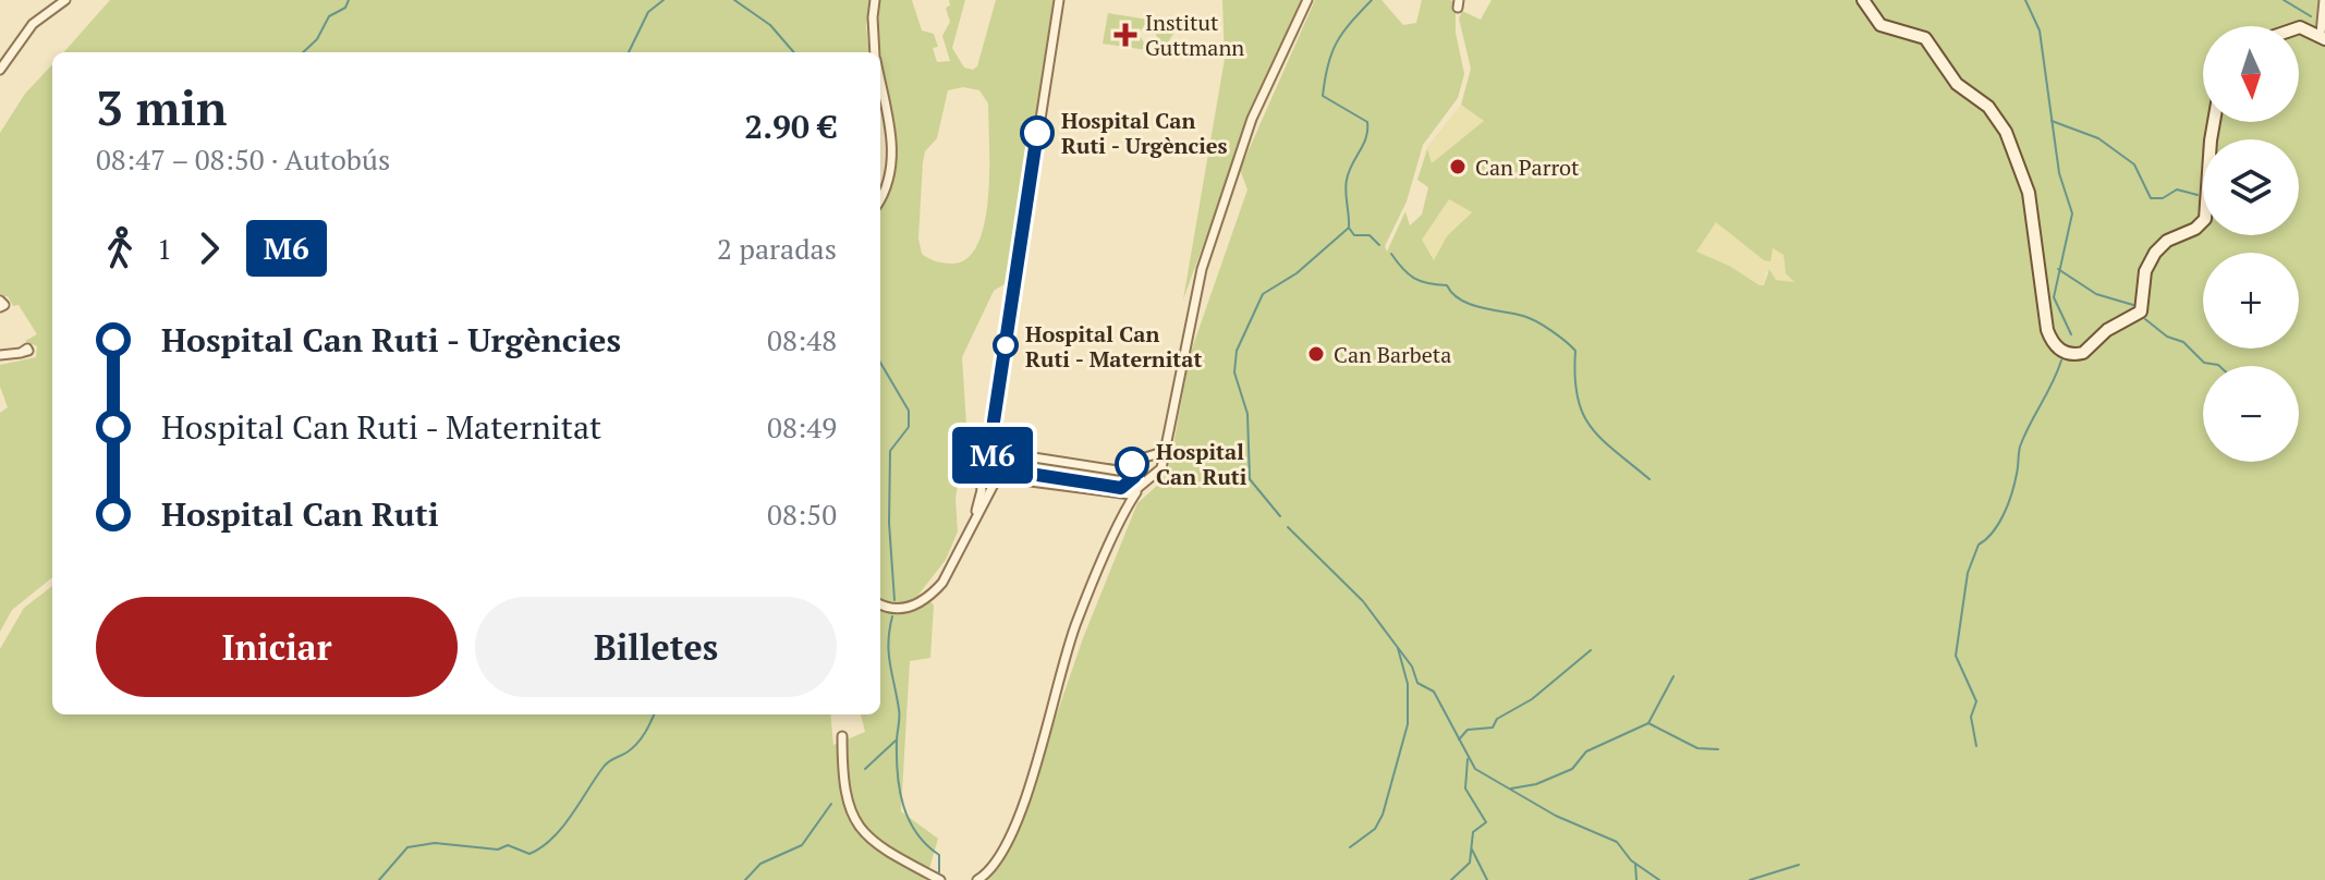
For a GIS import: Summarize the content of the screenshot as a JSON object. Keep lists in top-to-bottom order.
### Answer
{
  "places": {
    "health": ["Institut Guttmann"],
    "other": [
      "Hospital Can Ruti - Urgències",
      "Can Parrot",
      "Hospital Can Ruti - Maternitat",
      "Can Barbeta",
      "Hospital Can Ruti"
    ]
  },
  "lines": ["bus line M6"],
  "north": "bottom",
  "page": {
    "on_map": "M6",
    "map_buttons": ["+", "−"],
    "heading": ["3 min", "08:47 – 08:50 · Autobús", "2.90 €"],
    "legs": ["1", "M6", "2 paradas"],
    "list": [
      {
        "name": "Hospital Can Ruti - Urgències",
        "value": "08:48"
      },
      {
        "name": "Hospital Can Ruti - Maternitat",
        "value": "08:49"
      },
      {
        "name": "Hospital Can Ruti",
        "value": "08:50"
      }
    ],
    "buttons": ["Iniciar", "Billetes"]
  }
}
